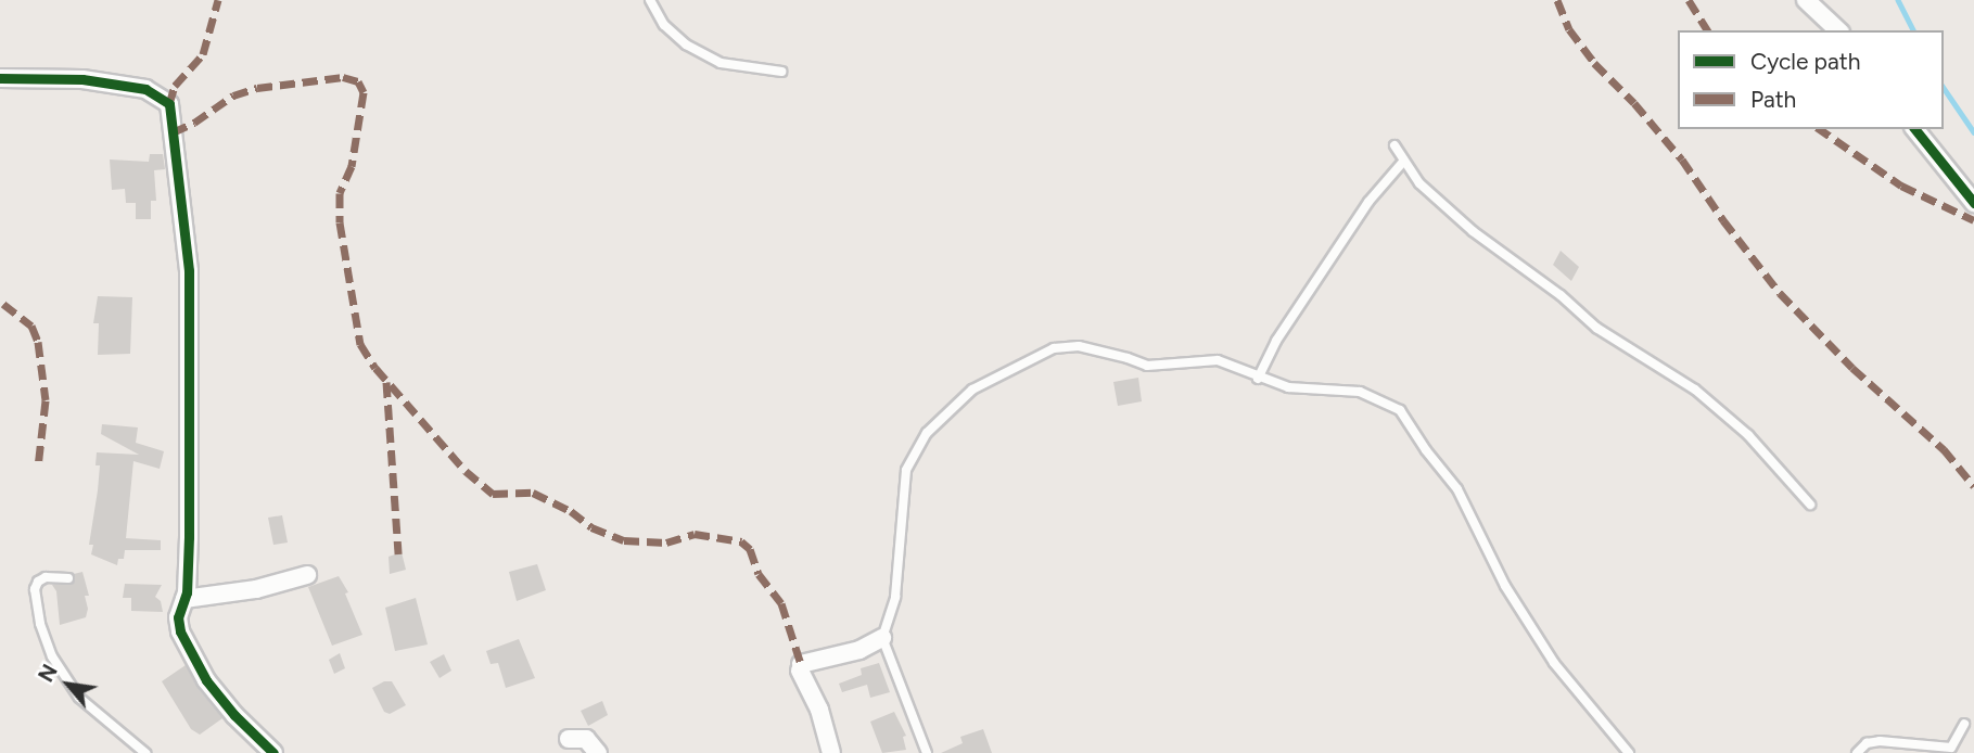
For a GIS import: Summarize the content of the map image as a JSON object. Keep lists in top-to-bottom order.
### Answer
{
  "legend": ["Cycle path", "Path"],
  "north": "top left"
}
